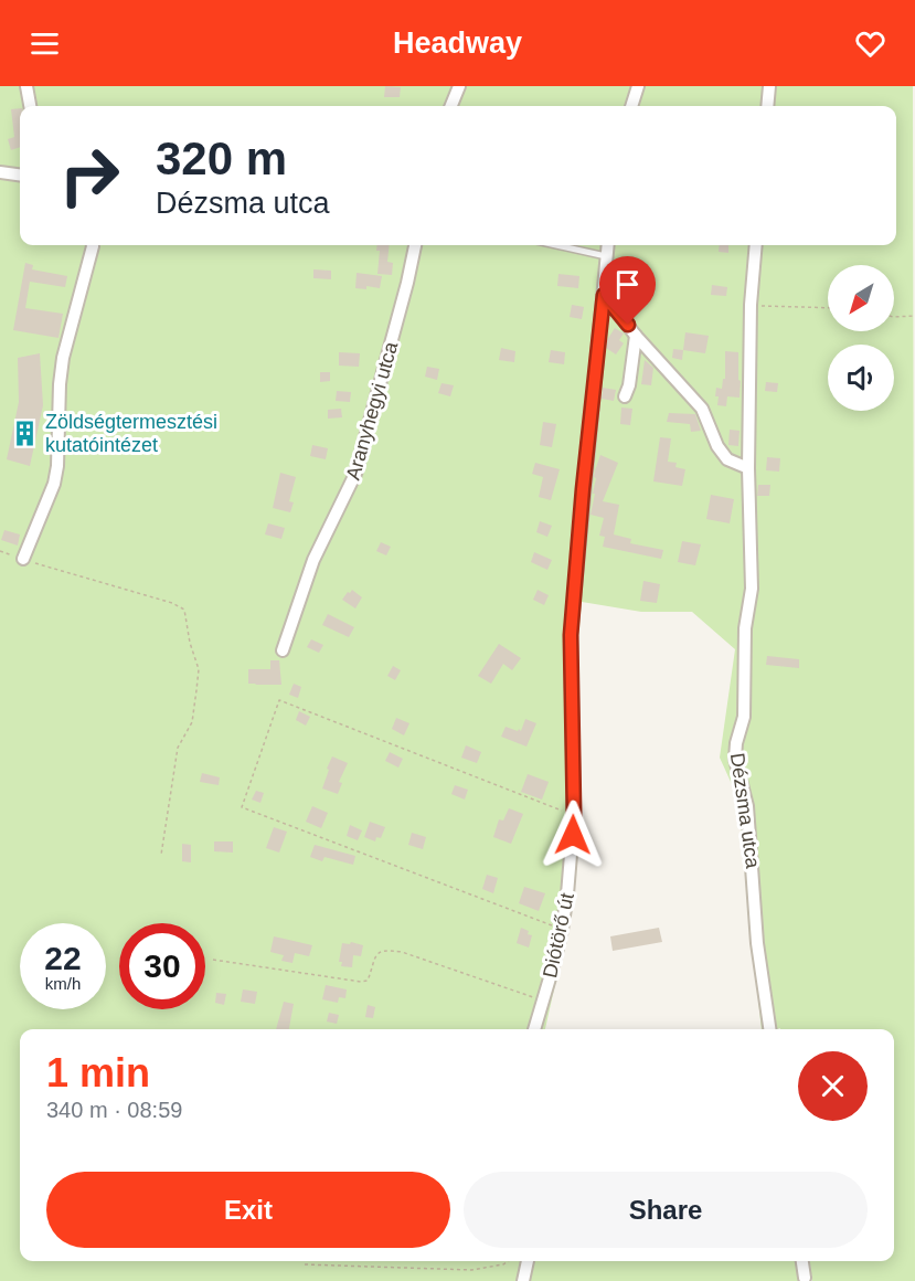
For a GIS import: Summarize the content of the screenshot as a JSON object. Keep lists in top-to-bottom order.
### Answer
{
  "streets": {
    "street": ["Aranyhegyi utca", "Dézsma utca", "Diótörő út"]
  },
  "places": {
    "building": ["Zöldségtermesztési kutatóintézet"]
  },
  "north": "bottom left",
  "page": {
    "header": "Headway",
    "turn": ["320 m", "Dézsma utca"],
    "speed": "22 km/h",
    "limit": "30",
    "heading": ["1 min", "340 m · 08:59"],
    "buttons": ["Exit", "Share"]
  }
}
